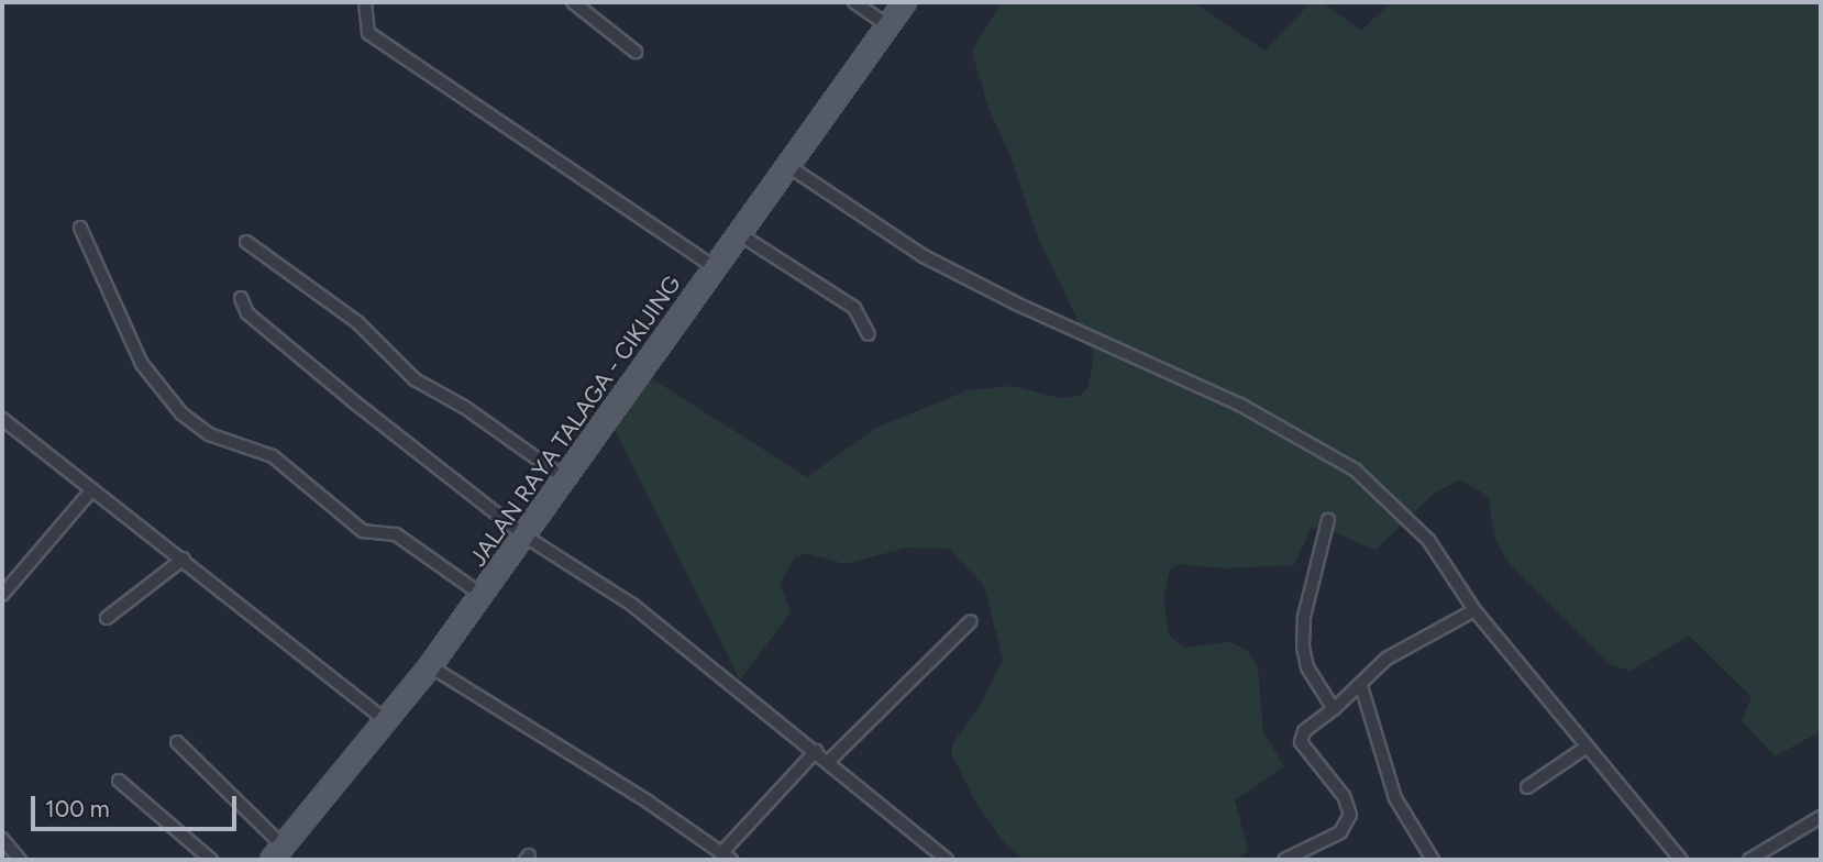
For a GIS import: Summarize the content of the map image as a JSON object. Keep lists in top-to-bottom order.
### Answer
{
  "streets": {
    "main road": ["JALAN RAYA TALAGA - CIKIJING"]
  },
  "scale_bar": "100 m"
}
